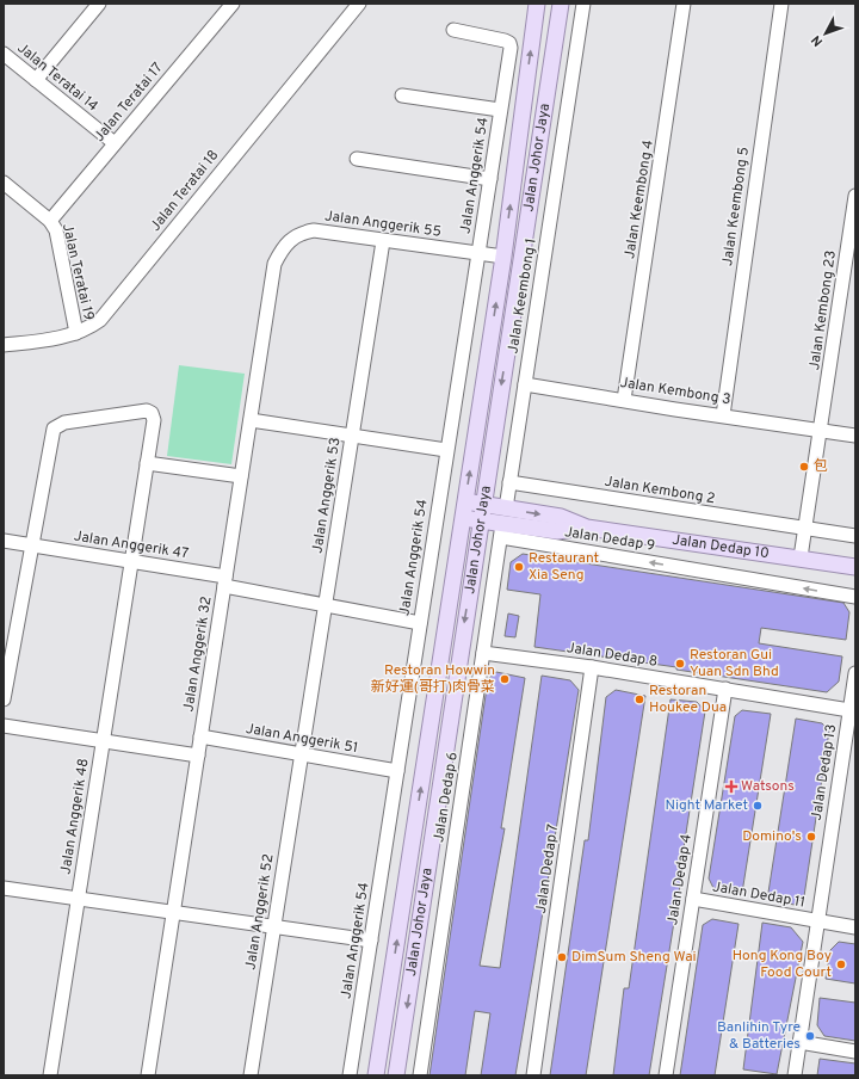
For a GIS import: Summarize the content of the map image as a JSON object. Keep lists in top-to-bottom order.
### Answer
{
  "streets": {
    "main road": ["Jalan Johor Jaya", "Jalan Dedap 10"],
    "street": [
      "Jalan Teratai 14",
      "Jalan Teratai 17",
      "Jalan Anggerik 54",
      "Jalan Teratai 18",
      "Jalan Keembong 4",
      "Jalan Keembong 5",
      "Jalan Anggerik 55",
      "Jalan Teratai 19",
      "Jalan Keembong 1",
      "Jalan Kembong 23",
      "Jalan Kembong 3",
      "Jalan Kembong 2",
      "Jalan Anggerik 53",
      "Jalan Dedap 9",
      "Jalan Anggerik 47",
      "Jalan Anggerik 32",
      "Jalan Dedap 8",
      "Jalan Anggerik 51",
      "Jalan Dedap 13",
      "Jalan Dedap 6",
      "Jalan Anggerik 48",
      "Jalan Dedap 7",
      "Jalan Dedap 4",
      "Jalan Dedap 11",
      "Jalan Anggerik 52"
    ]
  },
  "crossings": [
    ["Jalan Teratai 14", "Jalan Teratai 17"],
    ["Jalan Teratai 17", "Jalan Teratai 19"],
    ["Jalan Johor Jaya", "Jalan Anggerik 55"],
    ["Jalan Johor Jaya", "Jalan Dedap 10"],
    ["Jalan Anggerik 54", "Jalan Anggerik 55"],
    ["Jalan Anggerik 54", "Jalan Anggerik 47"],
    ["Jalan Anggerik 54", "Jalan Anggerik 51"],
    ["Jalan Teratai 18", "Jalan Teratai 19"],
    ["Jalan Keembong 4", "Jalan Kembong 3"],
    ["Jalan Keembong 5", "Jalan Kembong 3"],
    ["Jalan Anggerik 55", "Jalan Anggerik 53"],
    ["Jalan Anggerik 55", "Jalan Anggerik 32"],
    ["Jalan Keembong 1", "Jalan Kembong 3"],
    ["Jalan Keembong 1", "Jalan Kembong 2"],
    ["Jalan Keembong 1", "Jalan Dedap 9"],
    ["Jalan Keembong 1", "Jalan Dedap 10"],
    ["Jalan Keembong 1", "Jalan Dedap 6"],
    ["Jalan Kembong 23", "Jalan Kembong 3"],
    ["Jalan Kembong 23", "Jalan Kembong 2"],
    ["Jalan Kembong 23", "Jalan Dedap 10"],
    ["Jalan Anggerik 53", "Jalan Anggerik 47"],
    ["Jalan Anggerik 53", "Jalan Anggerik 51"],
    ["Jalan Anggerik 53", "Jalan Anggerik 52"],
    ["Jalan Dedap 9", "Jalan Dedap 10"],
    ["Jalan Dedap 9", "Jalan Dedap 6"],
    ["Jalan Anggerik 47", "Jalan Anggerik 32"],
    ["Jalan Anggerik 47", "Jalan Anggerik 48"],
    ["Jalan Dedap 10", "Jalan Dedap 6"],
    ["Jalan Anggerik 32", "Jalan Anggerik 51"],
    ["Jalan Dedap 8", "Jalan Dedap 13"],
    ["Jalan Dedap 8", "Jalan Dedap 6"],
    ["Jalan Dedap 8", "Jalan Dedap 7"],
    ["Jalan Dedap 8", "Jalan Dedap 4"],
    ["Jalan Anggerik 51", "Jalan Anggerik 52"],
    ["Jalan Dedap 13", "Jalan Dedap 11"],
    ["Jalan Dedap 4", "Jalan Dedap 11"]
  ],
  "one_way": ["Jalan Dedap 9"],
  "places": {
    "other": [
      "包",
      "Restaurant Xia Seng",
      "Restoran Gui Yuan Sdn Bhd",
      "Restoran Howwin 新好運(哥打)肉骨菜",
      "Restoran Houkee Dua",
      "Night Market",
      "Domino's",
      "DimSum Sheng Wai",
      "Hong Kong Boy Food Court",
      "Banlihin Tyre & Batteries"
    ],
    "health": ["Watsons"]
  },
  "north": "bottom left"
}
